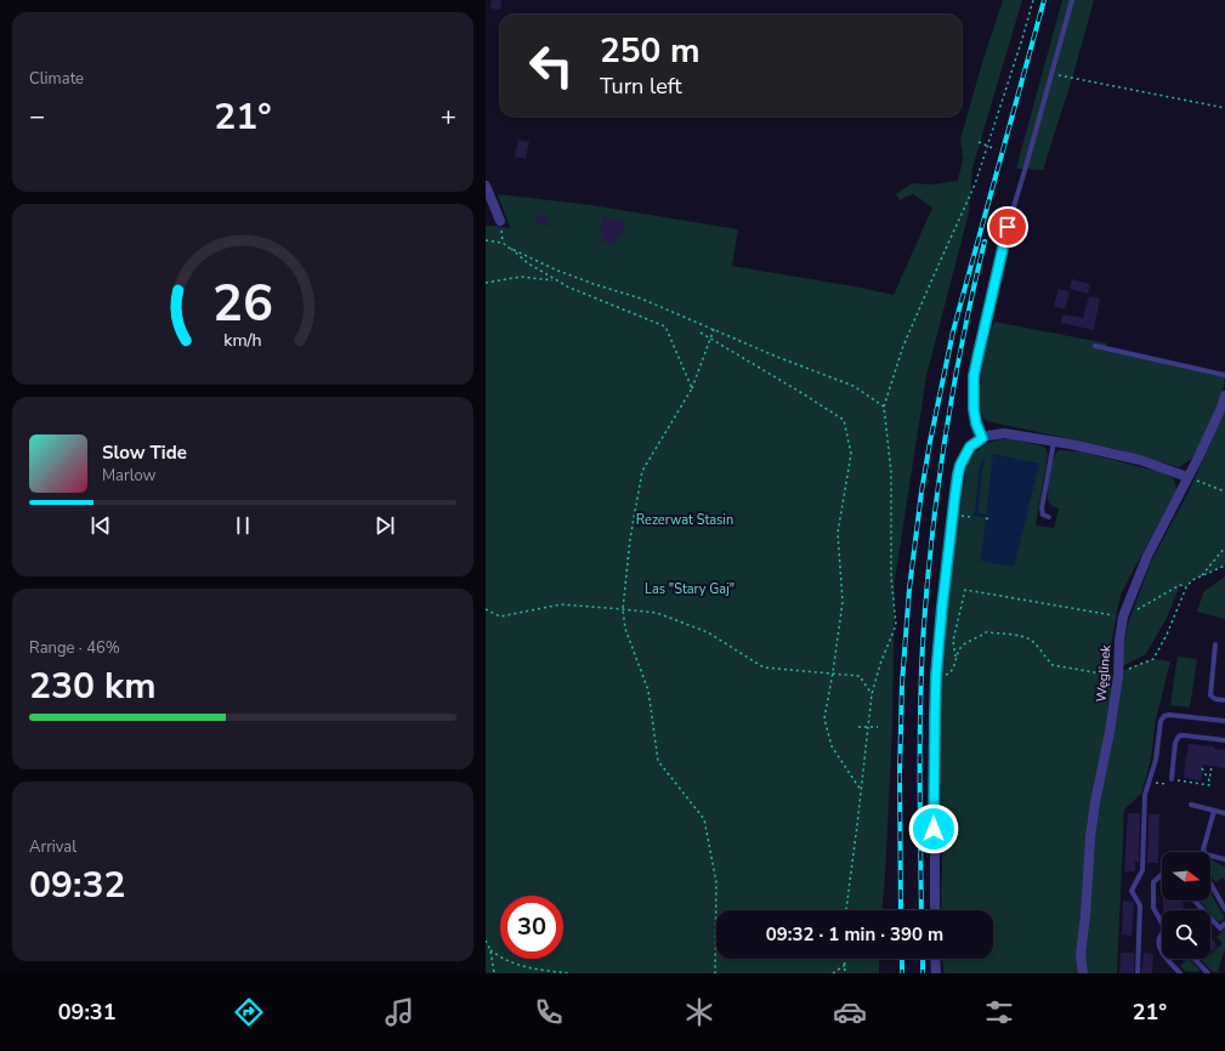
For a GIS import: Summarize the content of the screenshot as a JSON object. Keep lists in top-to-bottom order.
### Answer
{
  "streets": {
    "street": ["Węglinek"]
  },
  "parks": ["Rezerwat Stasin", "Las \"Stary Gaj\""],
  "north": "right",
  "page": {
    "tile": [
      "Climate",
      ["Range · 46%", "230 km"],
      ["Arrival", "09:32"]
    ],
    "turn": ["250 m", "Turn left"],
    "heat": ["−", "21°", "+"],
    "song": ["Slow Tide", "Marlow"],
    "limit": "30",
    "trip": "09:32 · 1 min · 390 m",
    "tabs": ["09:31", "21°"],
    "gauge": ["26", "km/h"]
  }
}
